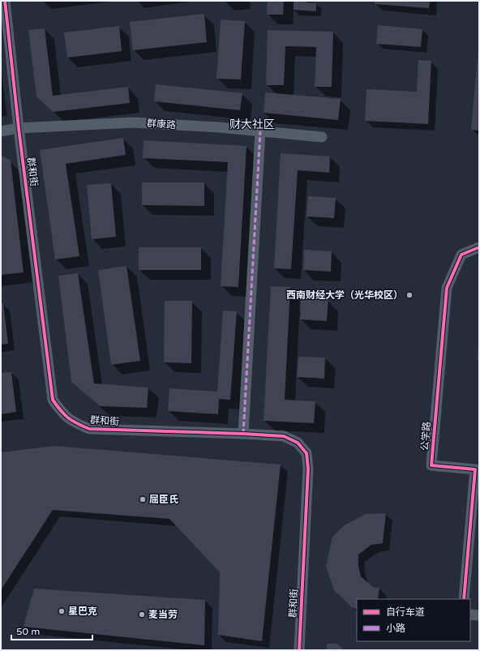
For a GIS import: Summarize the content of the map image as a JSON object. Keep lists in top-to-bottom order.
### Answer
{
  "streets": {
    "street": ["群康路", "群和街", "公学路"]
  },
  "crossings": [
    ["群康路", "群和街"]
  ],
  "districts": ["财大社区"],
  "places": [
    "西南财经大学（光华校区）",
    "屈臣氏",
    "星巴克",
    "麦当劳"
  ],
  "legend": ["自行车道", "小路"],
  "scale_bar": "50 m"
}
